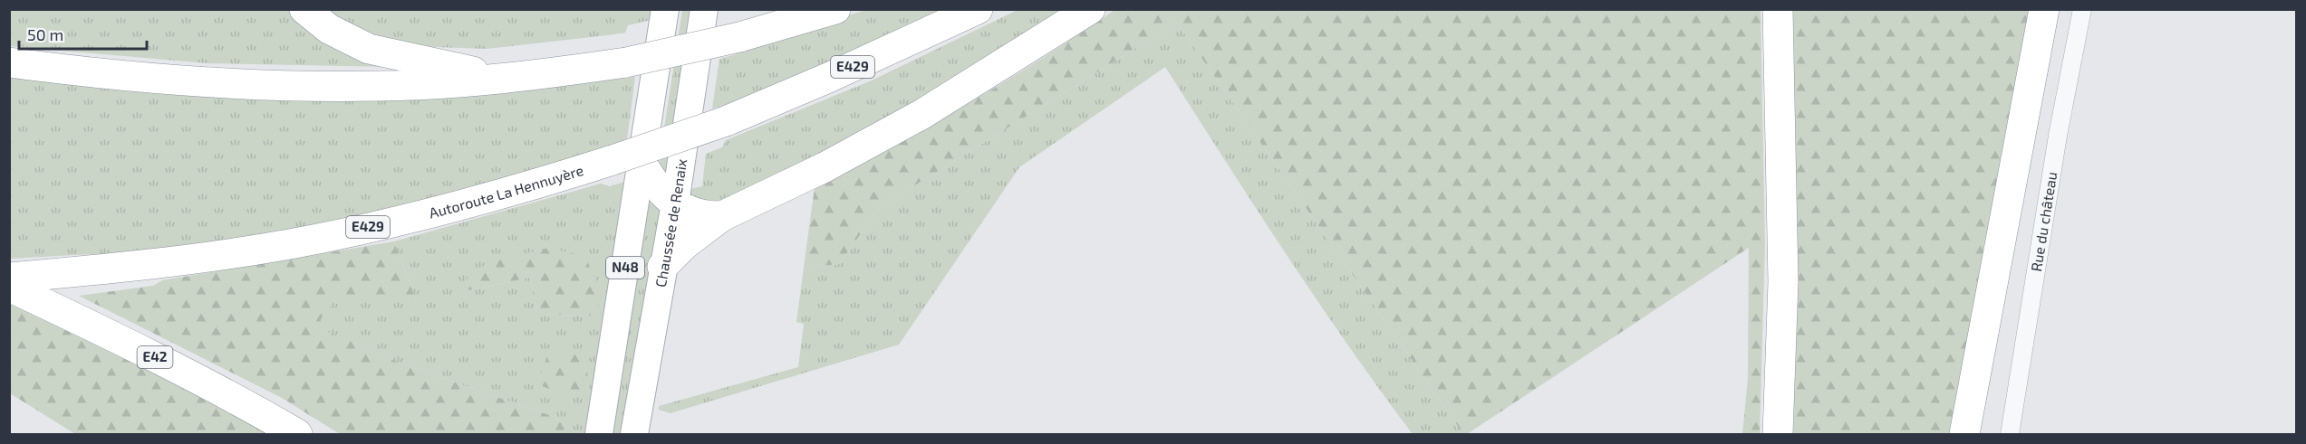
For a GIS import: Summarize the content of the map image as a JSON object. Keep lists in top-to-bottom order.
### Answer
{
  "streets": {
    "highway": ["E429", "Autoroute La Hennuyère", "E42"],
    "main road": ["Chaussée de Renaix", "N48"],
    "street": ["Rue du château"]
  },
  "scale_bar": "50 m"
}
